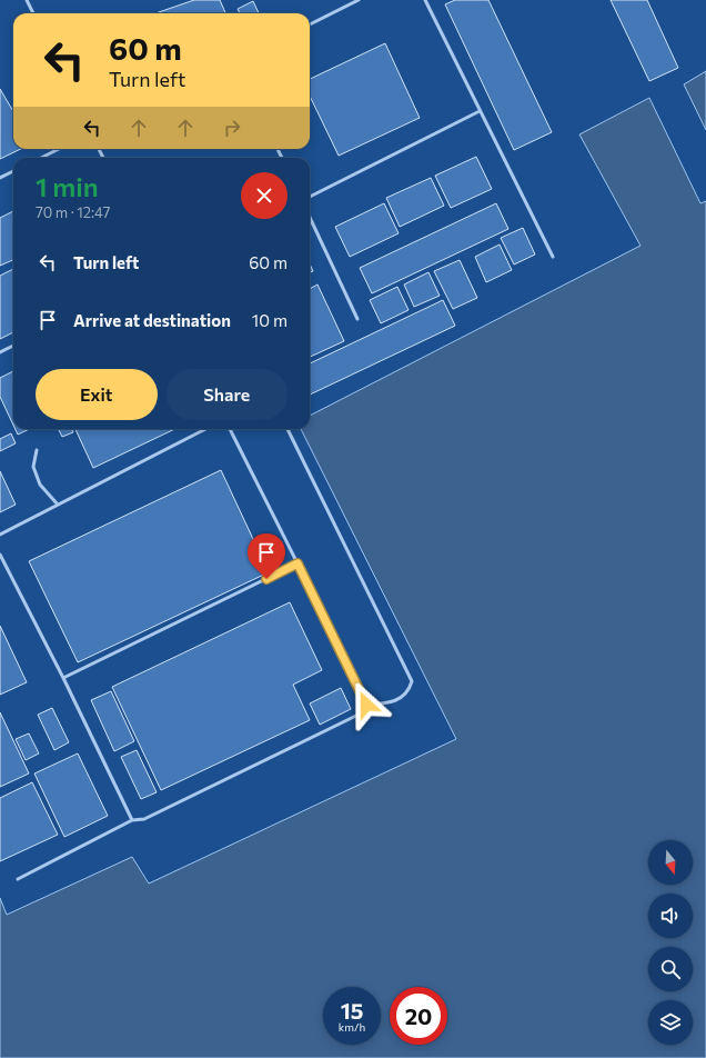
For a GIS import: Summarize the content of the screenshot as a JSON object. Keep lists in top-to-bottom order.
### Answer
{
  "north": "bottom",
  "page": {
    "turn": ["60 m", "Turn left"],
    "heading": ["1 min", "70 m · 12:47"],
    "list": [
      {
        "name": "Turn left",
        "value": "60 m"
      },
      {
        "name": "Arrive at destination",
        "value": "10 m"
      }
    ],
    "buttons": ["Exit", "Share"],
    "speed": "15 km/h",
    "limit": "20"
  }
}
